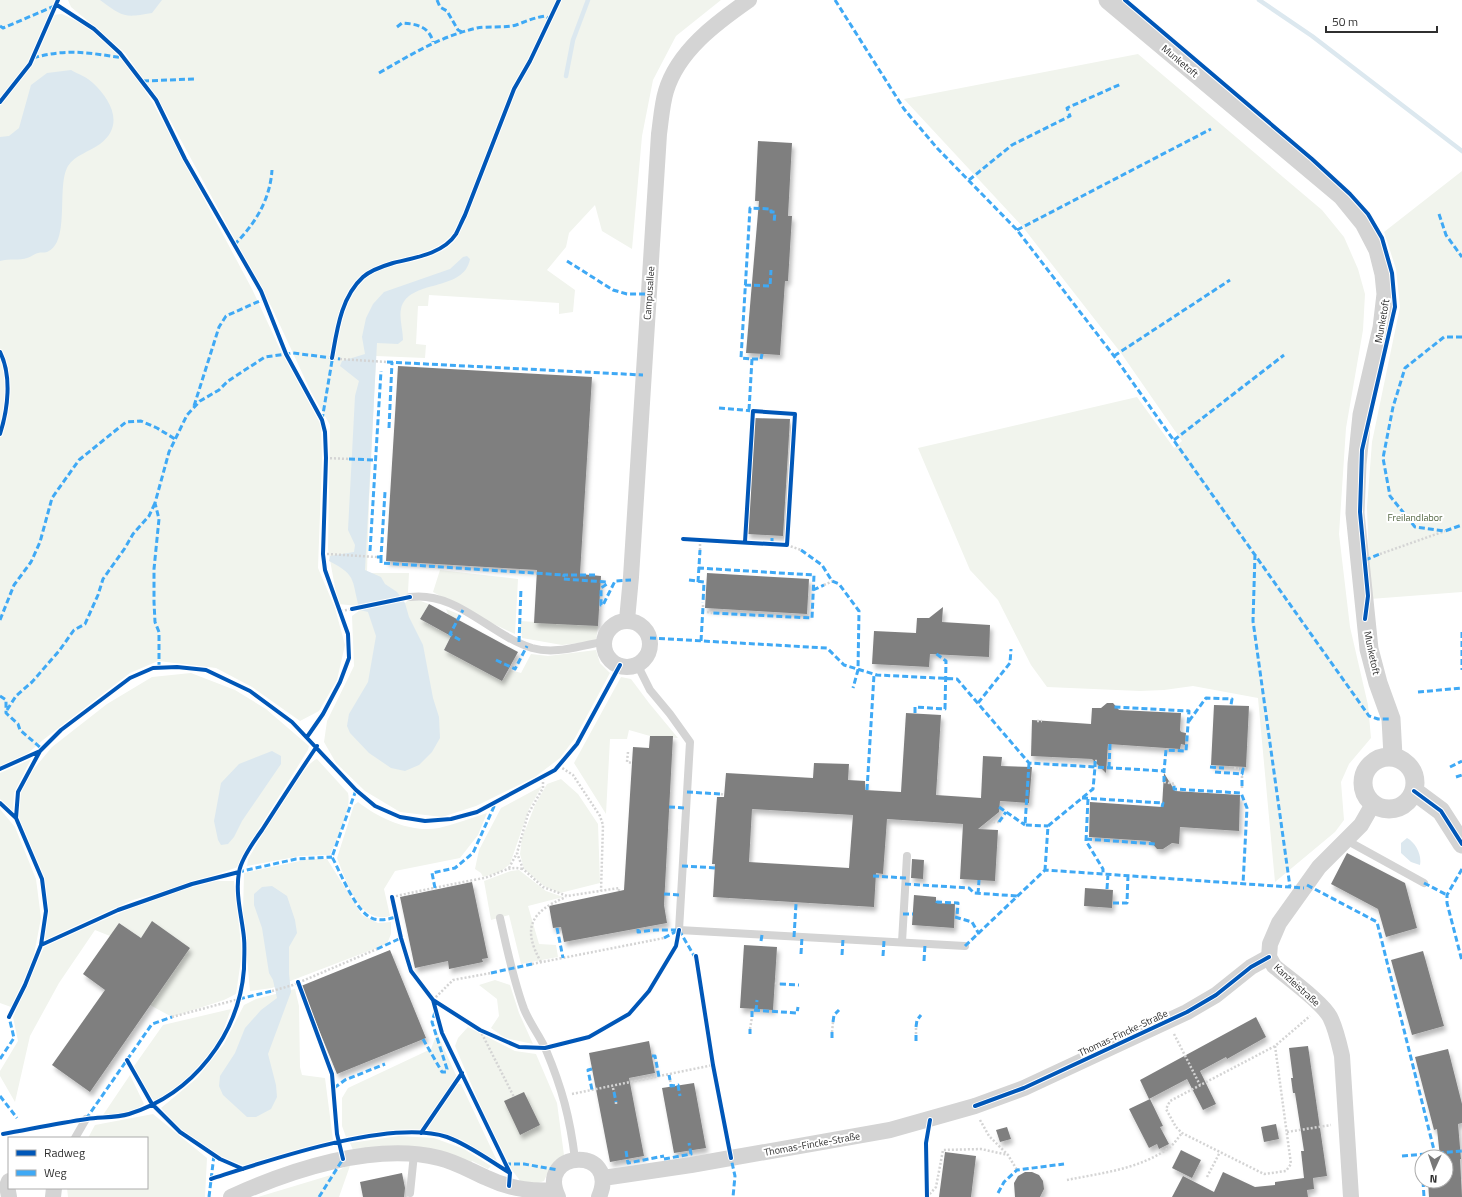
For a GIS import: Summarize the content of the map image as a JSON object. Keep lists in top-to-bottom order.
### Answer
{
  "streets": {
    "street": [
      "Munketoft",
      "Campusallee",
      "Kanzleistraße",
      "Thomas-Fincke-Straße"
    ]
  },
  "crossings": [
    ["Munketoft", "Kanzleistraße"],
    ["Kanzleistraße", "Thomas-Fincke-Straße"]
  ],
  "parks": ["Freilandlabor"],
  "legend": ["Radweg", "Weg"],
  "scale_bar": "50 m",
  "north": "bottom"
}
